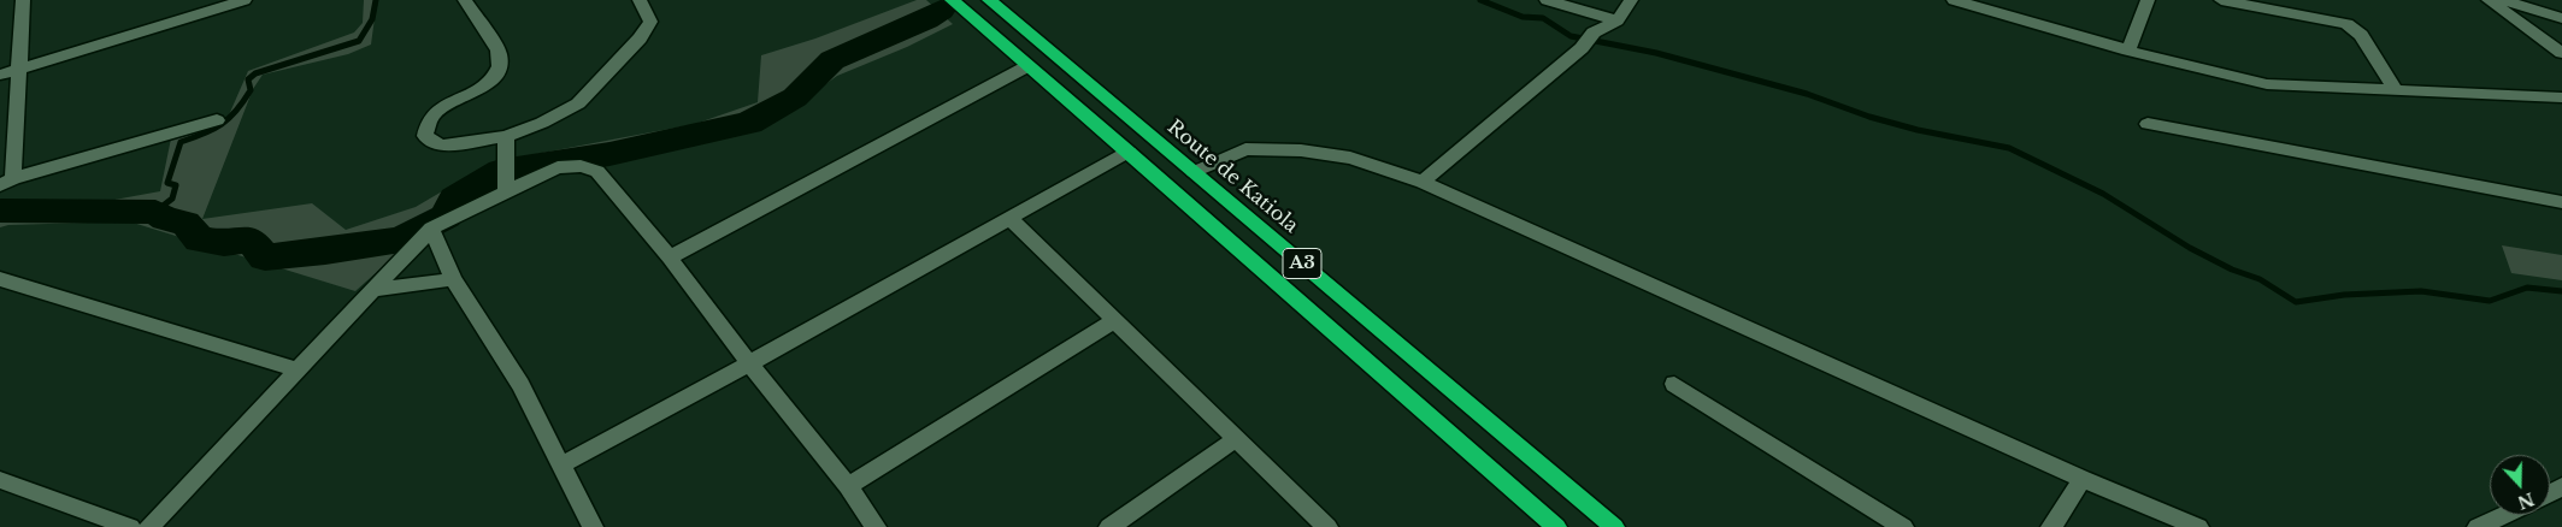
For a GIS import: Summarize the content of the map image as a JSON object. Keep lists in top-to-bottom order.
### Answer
{
  "streets": {
    "highway": ["Route de Katiola", "A3"]
  },
  "north": "bottom"
}
